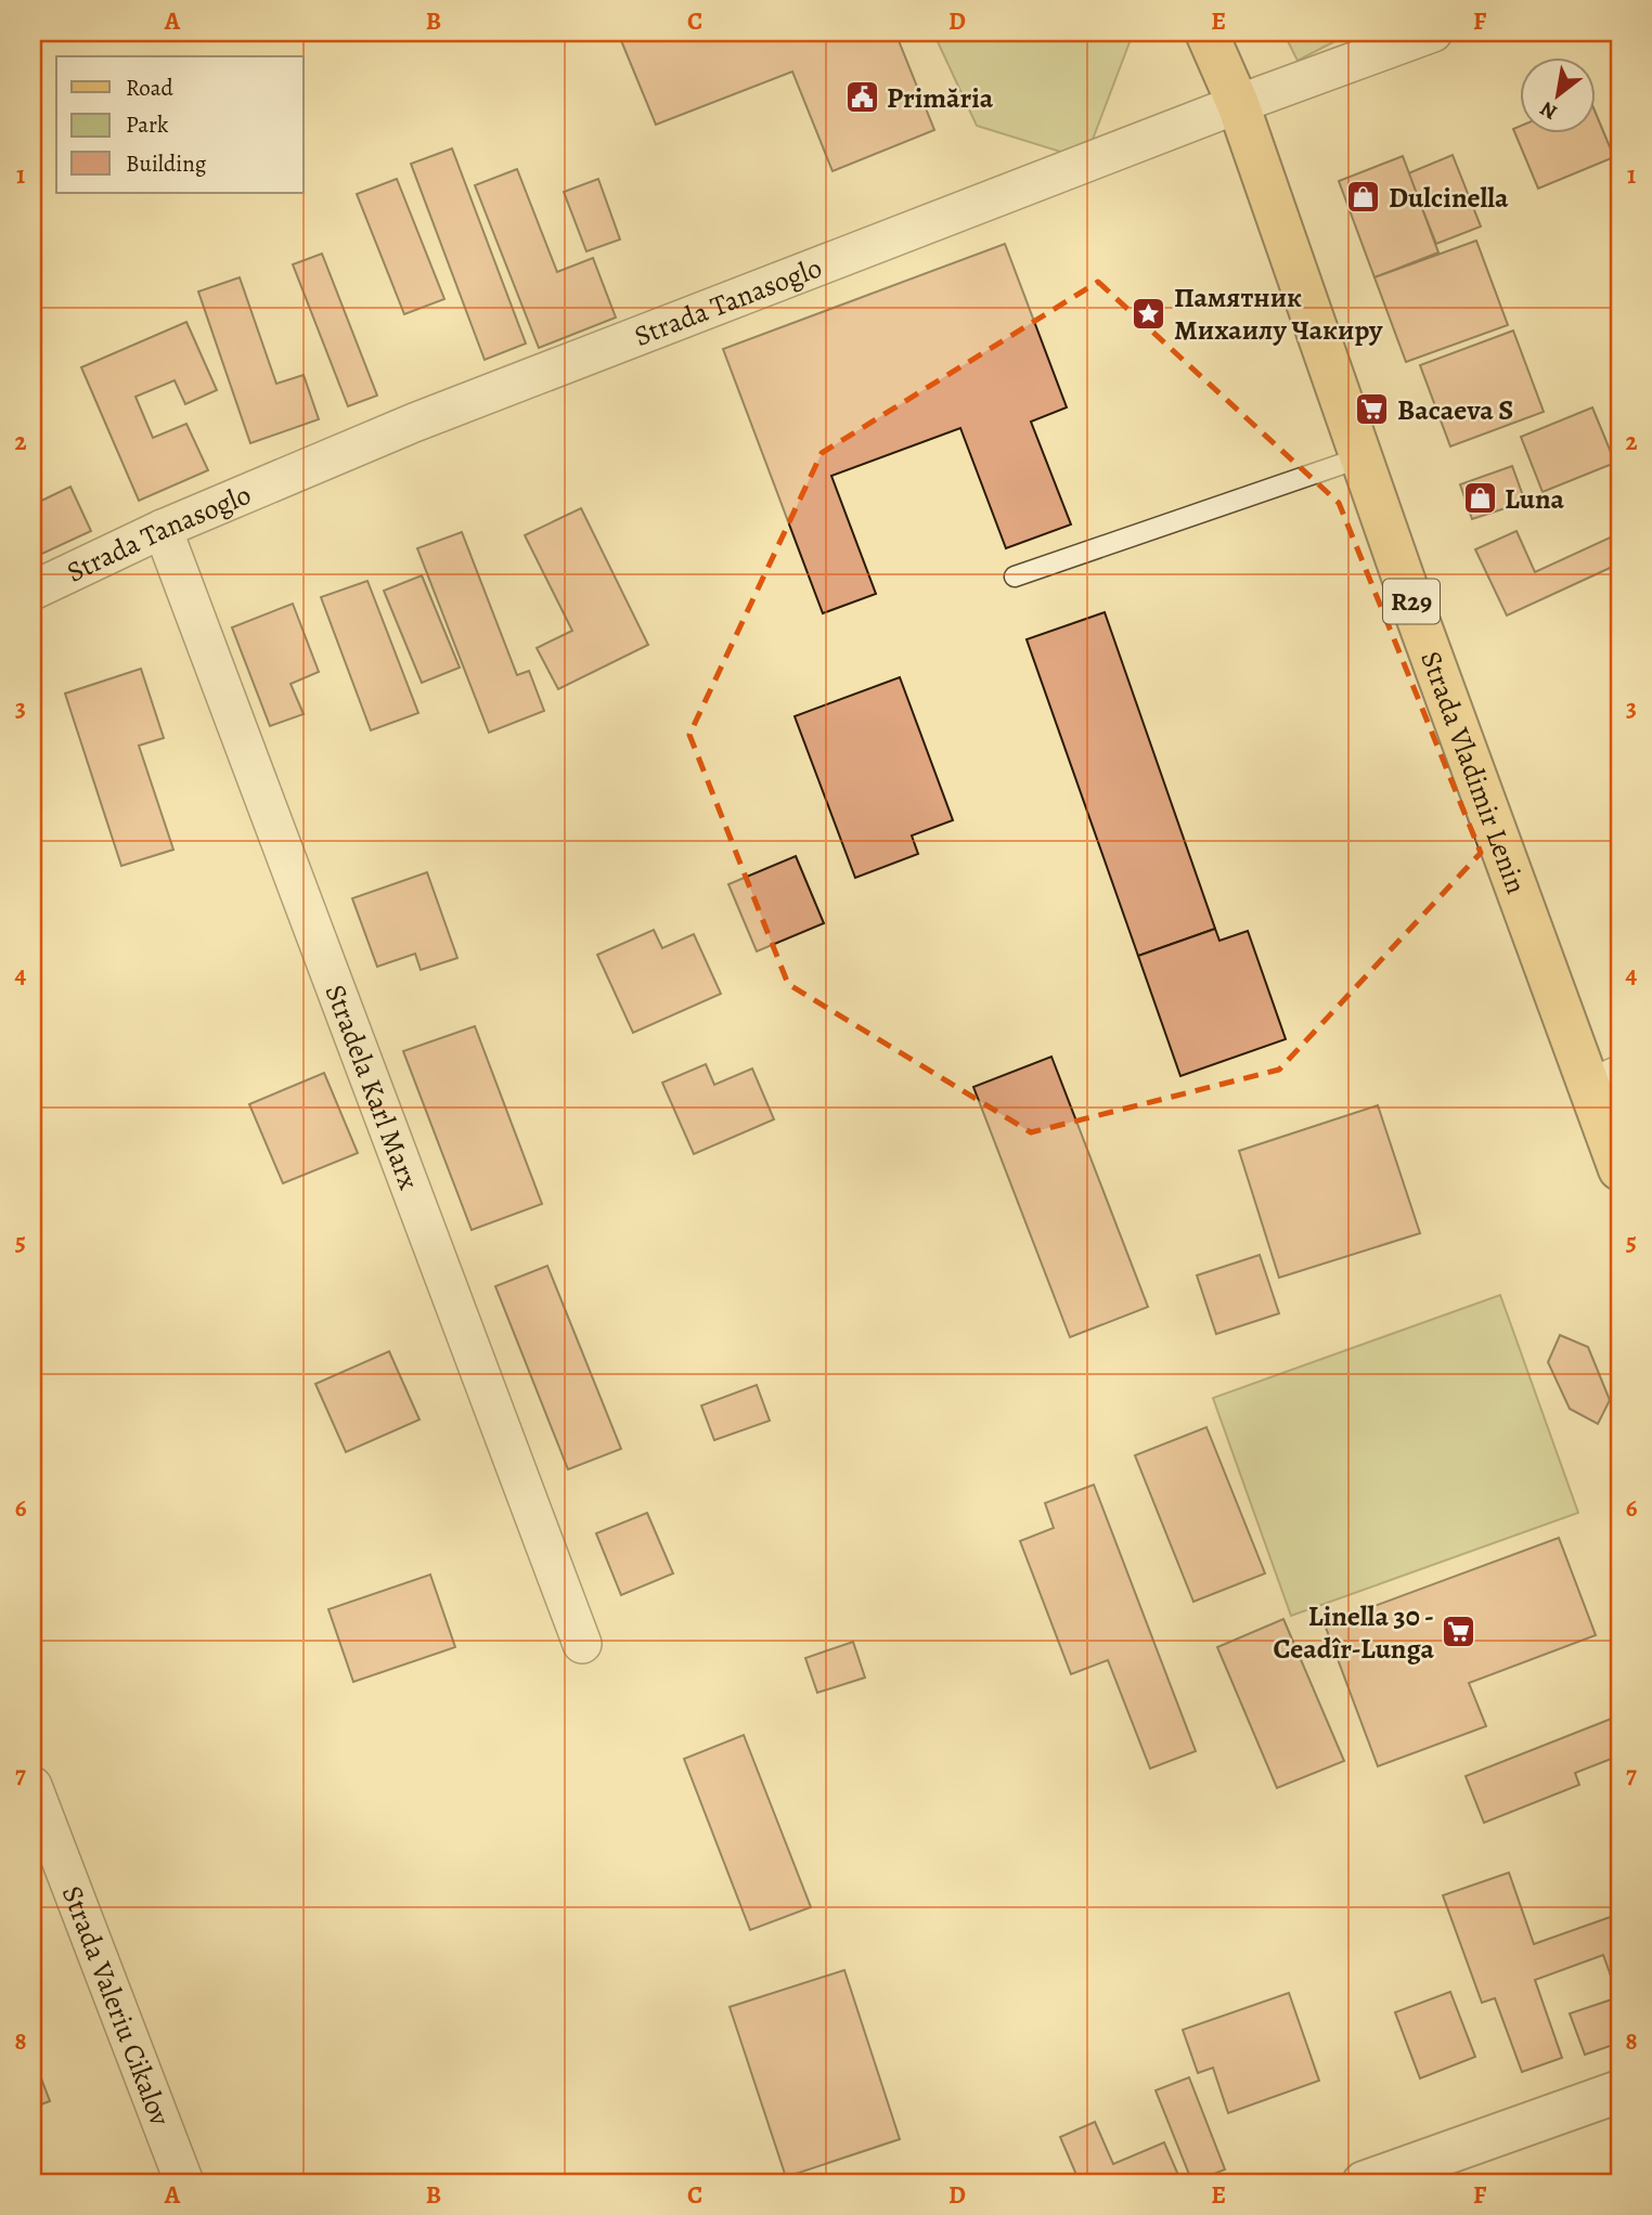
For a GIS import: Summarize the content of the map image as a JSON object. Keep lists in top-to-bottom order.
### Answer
{
  "streets": {
    "main road": ["R29", "Strada Vladimir Lenin"],
    "street": ["Strada Tanasoglo", "Stradela Karl Marx", "Strada Valeriu Cikalov"]
  },
  "crossings": [
    ["Strada Tanasoglo", "Strada Vladimir Lenin"],
    ["Strada Tanasoglo", "Stradela Karl Marx"]
  ],
  "places": {
    "public building": ["Primăria"],
    "shop": ["Dulcinella", "Luna"],
    "place": ["Памятник Михаилу Чакиру"],
    "supermarket": ["Bacaeva S", "Linella 30 - Ceadîr-Lunga"]
  },
  "legend": ["Road", "Park", "Building"],
  "north": "bottom left",
  "grid": {
    "columns": [
      "A",
      "B",
      "C",
      "D",
      "E",
      "F"
    ],
    "rows": [
      "1",
      "2",
      "3",
      "4",
      "5",
      "6",
      "7",
      "8"
    ]
  }
}
